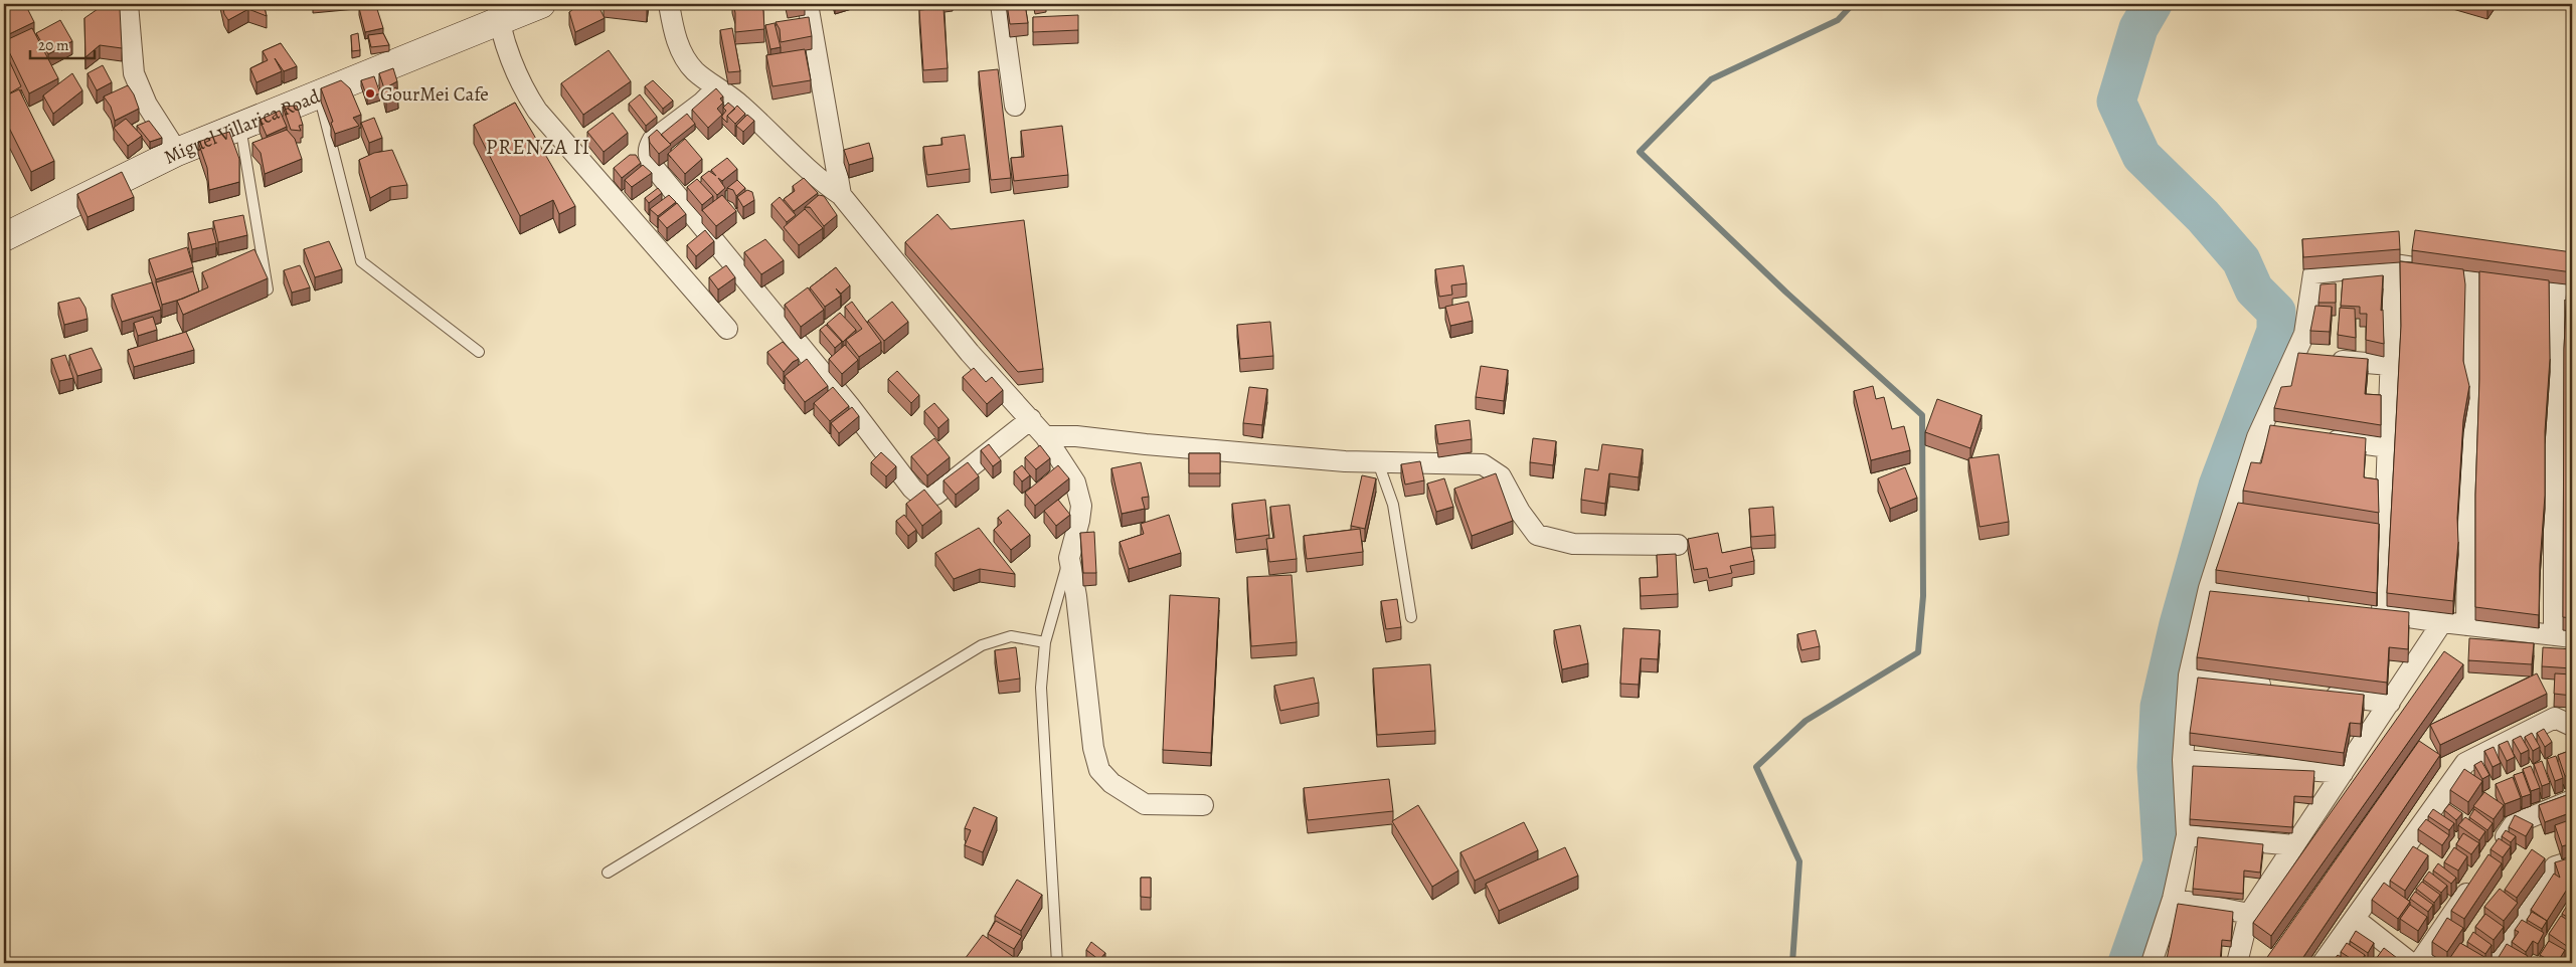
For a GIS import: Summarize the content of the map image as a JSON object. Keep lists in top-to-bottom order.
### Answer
{
  "streets": {
    "main road": ["Miguel Villarica Road"]
  },
  "districts": ["PRENZA II"],
  "places": ["GourMei Cafe"],
  "scale_bar": "20 m"
}
